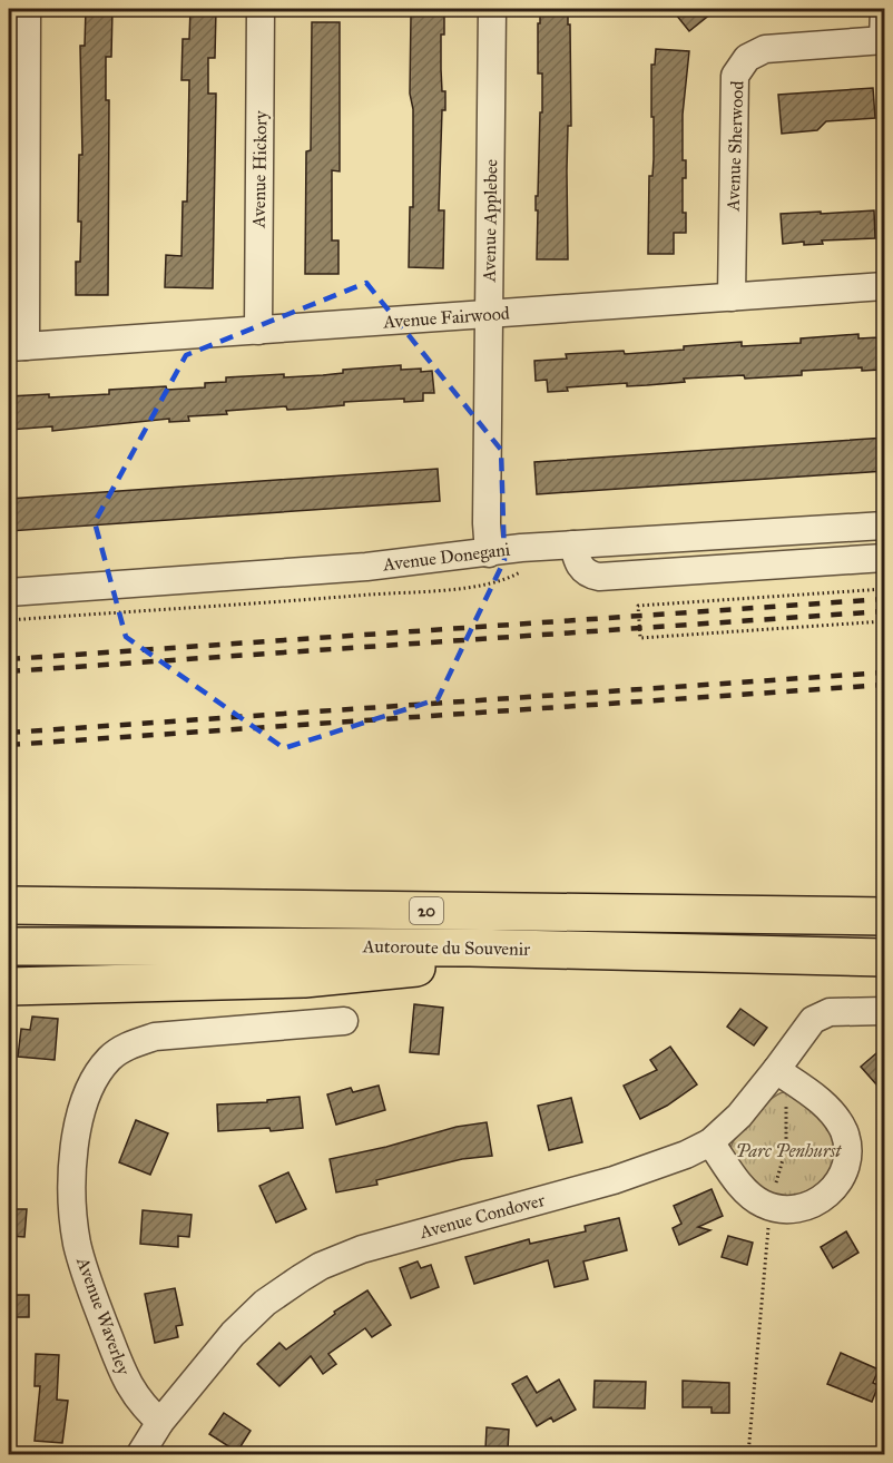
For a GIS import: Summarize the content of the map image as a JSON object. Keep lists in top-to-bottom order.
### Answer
{
  "streets": {
    "highway": ["20", "Autoroute du Souvenir"],
    "street": [
      "Avenue Sherwood",
      "Avenue Hickory",
      "Avenue Applebee",
      "Avenue Fairwood",
      "Avenue Donegani",
      "Avenue Condover",
      "Avenue Waverley"
    ]
  },
  "crossings": [
    ["Avenue Sherwood", "Avenue Fairwood"],
    ["Avenue Hickory", "Avenue Fairwood"],
    ["Avenue Applebee", "Avenue Fairwood"],
    ["Avenue Applebee", "Avenue Donegani"],
    ["Avenue Condover", "Avenue Waverley"]
  ],
  "parks": ["Parc Penhurst"]
}
